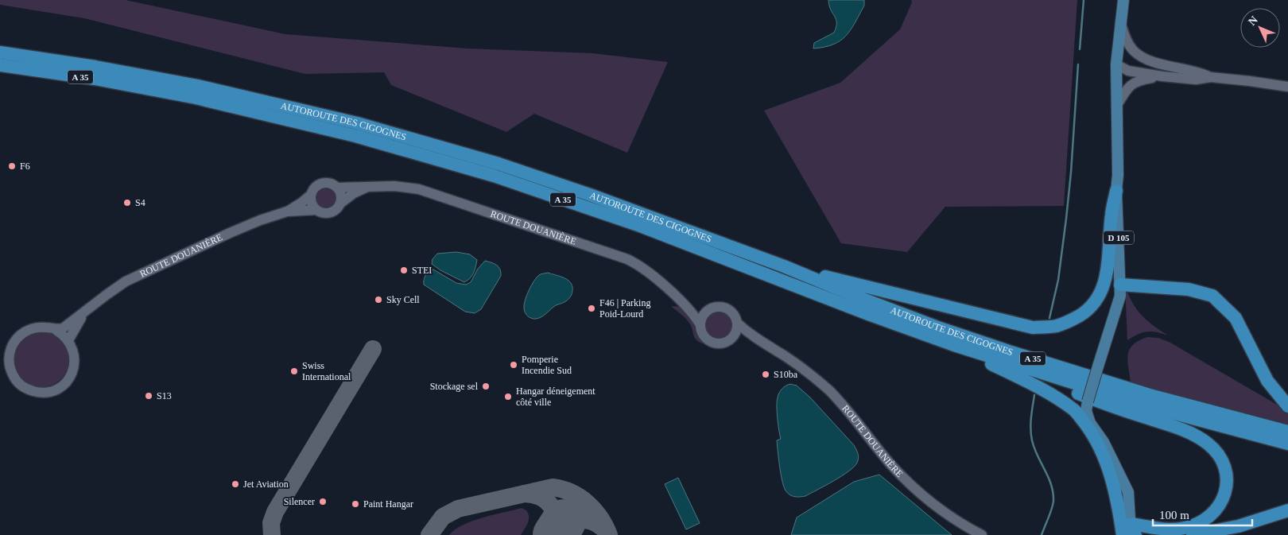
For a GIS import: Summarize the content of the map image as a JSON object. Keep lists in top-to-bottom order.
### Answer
{
  "streets": {
    "highway": ["A 35", "AUTOROUTE DES CIGOGNES"],
    "main road": ["ROUTE DOUANIÈRE", "D 105"]
  },
  "places": [
    "F6",
    "S4",
    "STEI",
    "Sky Cell",
    "F46 | Parking Poid-Lourd",
    "Pomperie Incendie Sud",
    "Swiss International",
    "S10ba",
    "Stockage sel",
    "S13",
    "Hangar déneigement côté ville",
    "Jet Aviation",
    "Silencer",
    "Paint Hangar"
  ],
  "scale_bar": "100 m",
  "north": "top left"
}
